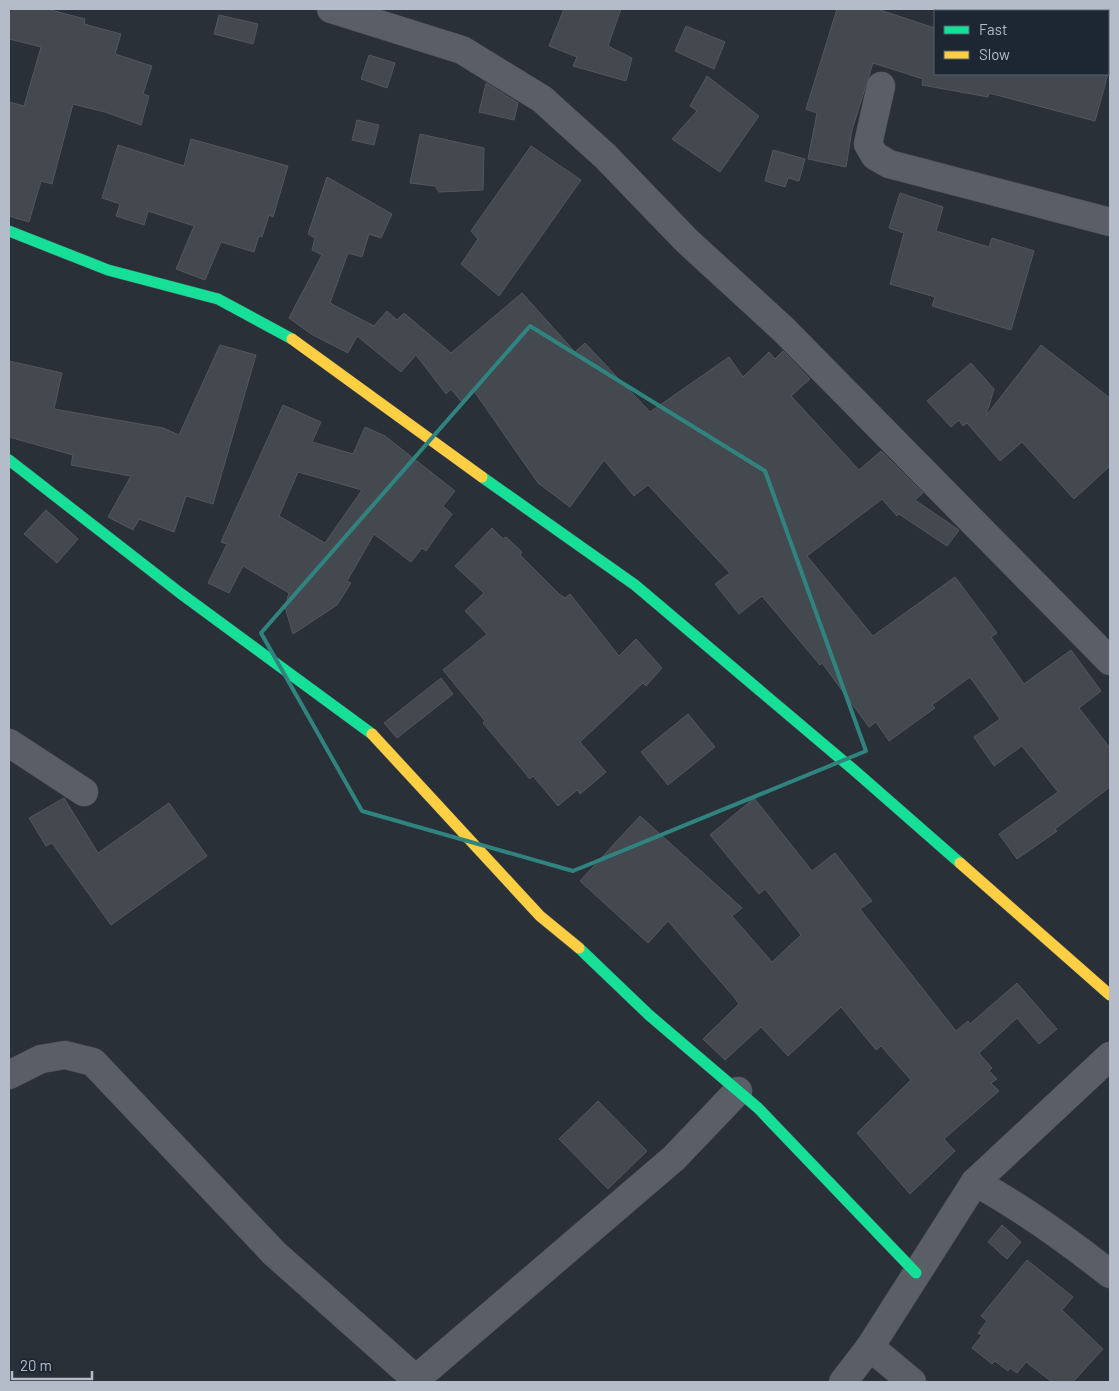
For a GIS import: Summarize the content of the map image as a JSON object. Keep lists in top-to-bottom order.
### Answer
{
  "legend": ["Fast", "Slow"],
  "scale_bar": "20 m"
}
